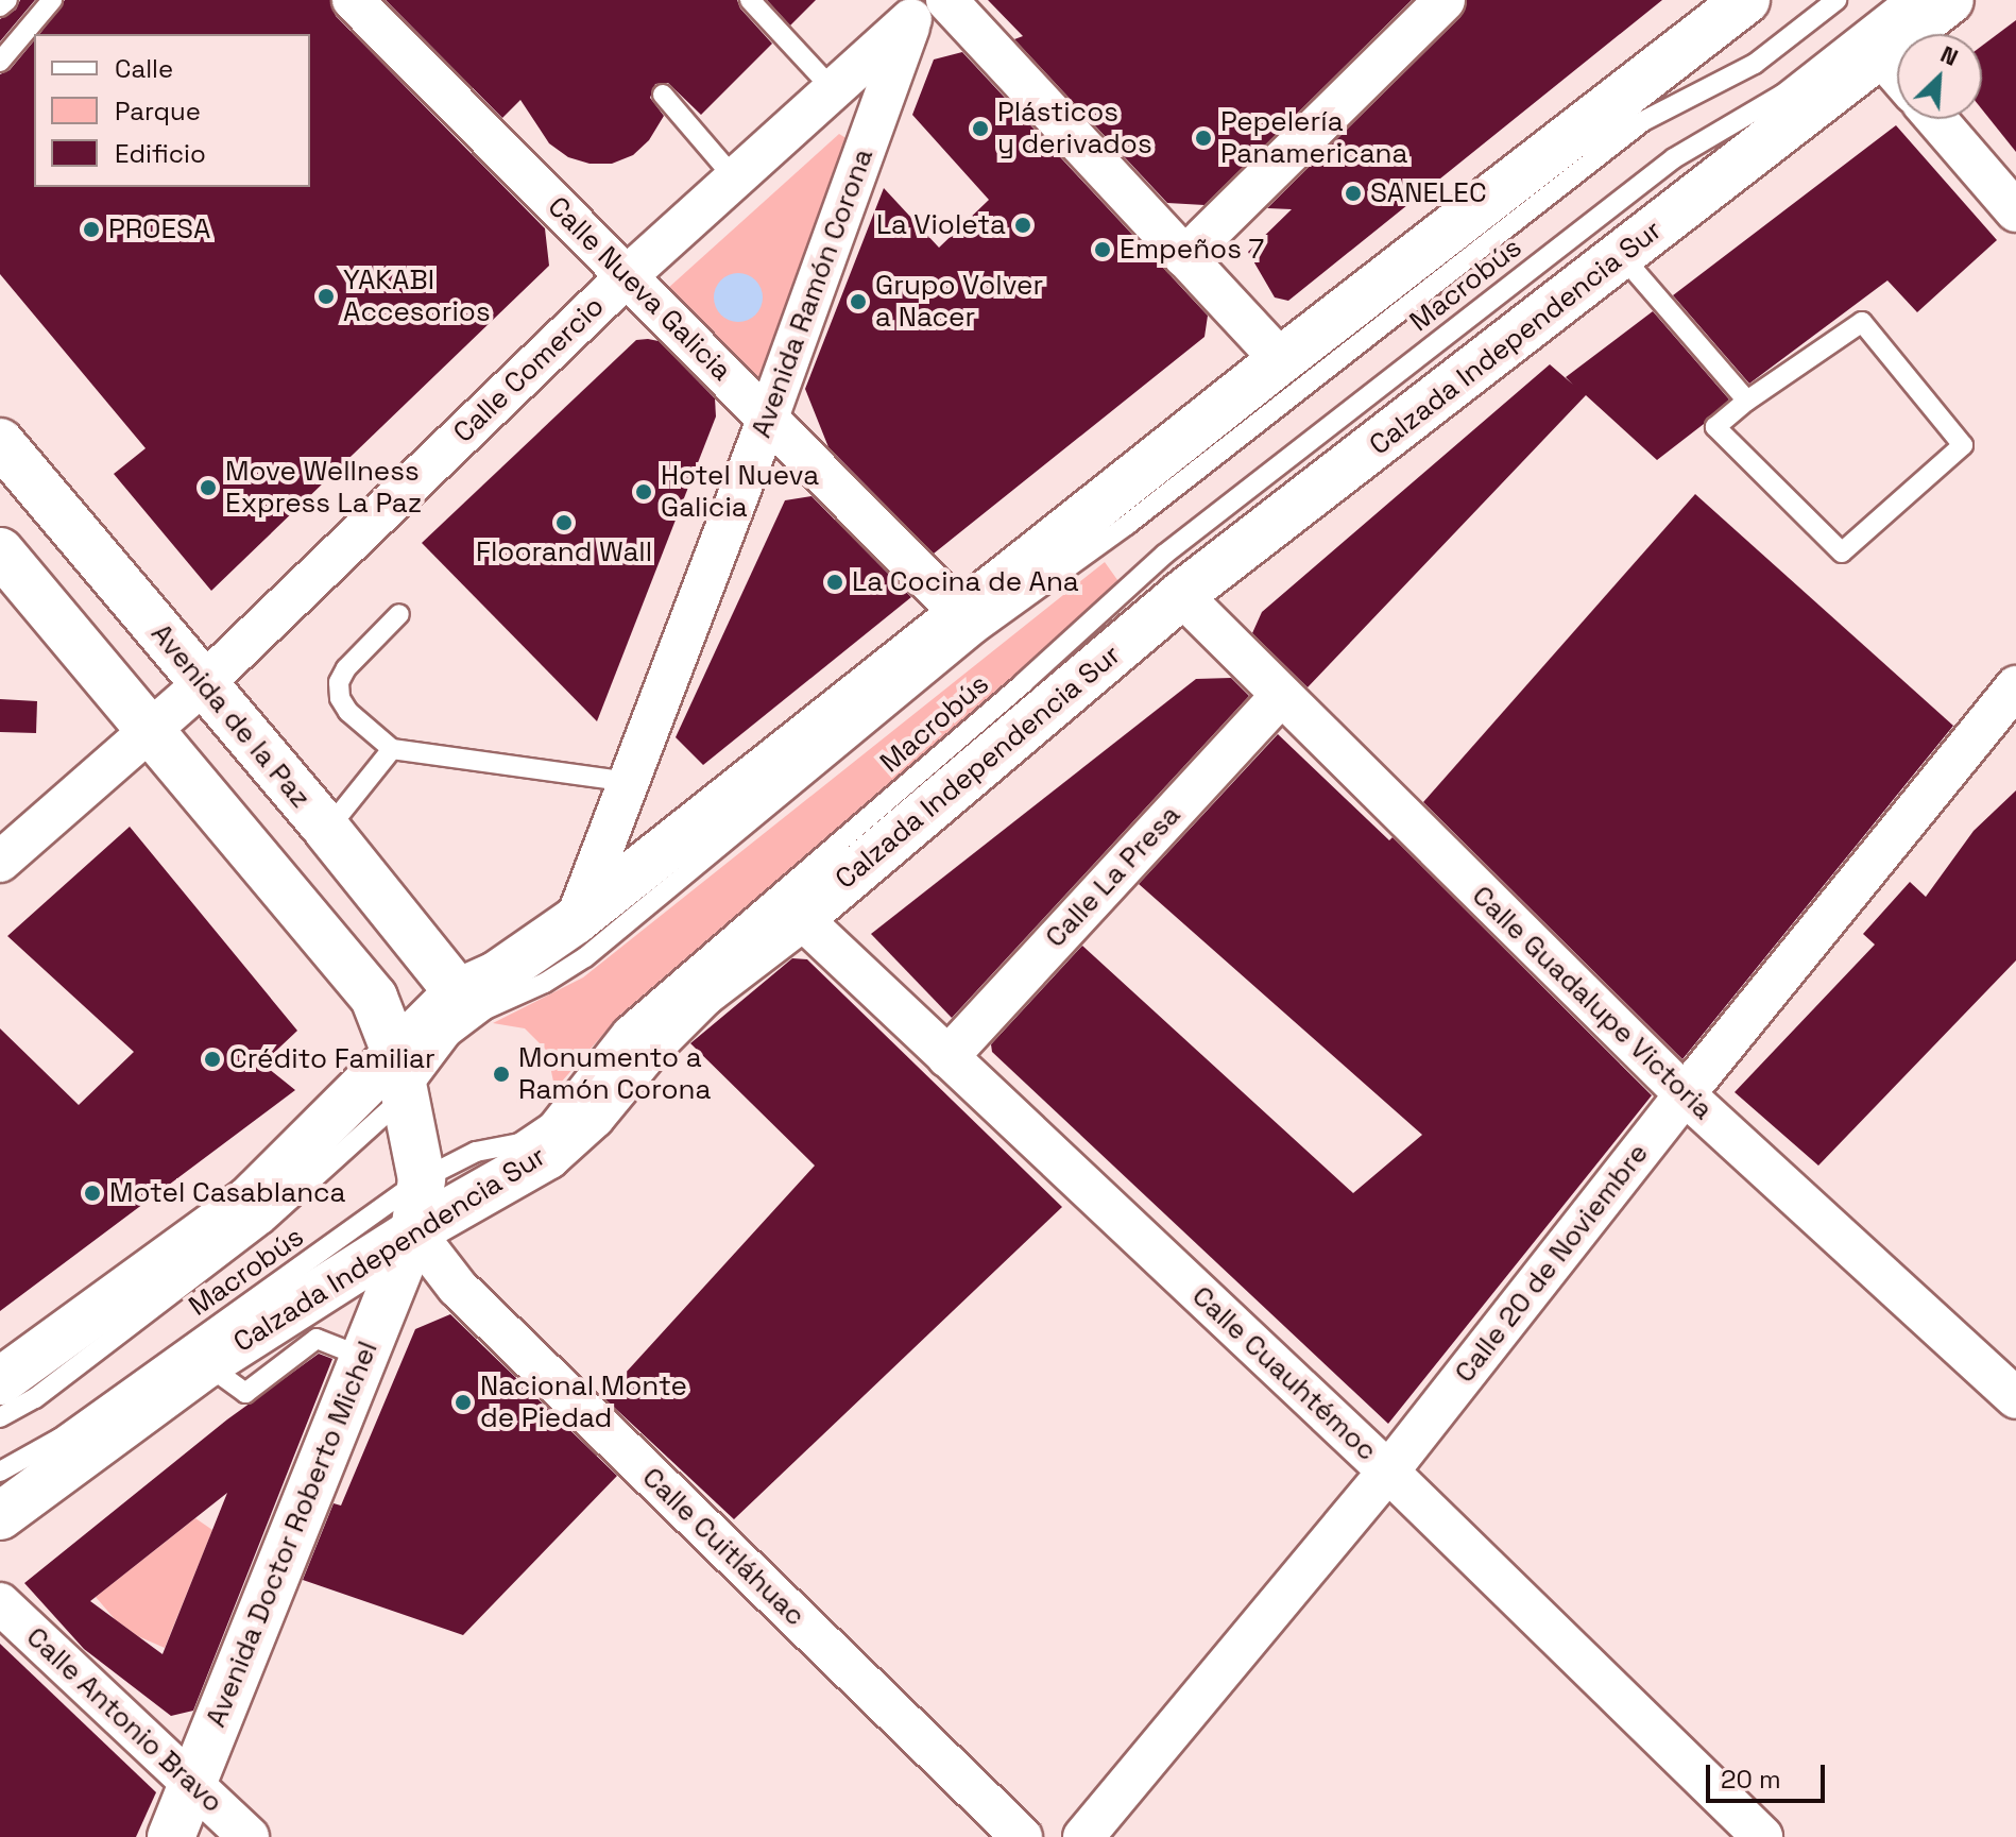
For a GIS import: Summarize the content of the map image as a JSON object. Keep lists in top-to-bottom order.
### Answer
{
  "streets": {
    "main road": ["Calzada Independencia Sur", "Avenida de la Paz", "Avenida Doctor Roberto Michel"],
    "street": [
      "Calle Nueva Galicia",
      "Avenida Ramón Corona",
      "Calle Comercio",
      "Calle La Presa",
      "Calle Guadalupe Victoria",
      "Calle 20 de Noviembre",
      "Calle Cuauhtémoc",
      "Calle Cuitláhuac",
      "Calle Antonio Bravo"
    ],
    "lane": ["Macrobús"]
  },
  "crossings": [
    ["Calle Nueva Galicia", "Avenida Ramón Corona"],
    ["Calle Nueva Galicia", "Calle Comercio"],
    ["Avenida Ramón Corona", "Calle Comercio"],
    ["Calzada Independencia Sur", "Calle Guadalupe Victoria"],
    ["Calzada Independencia Sur", "Calle Cuauhtémoc"],
    ["Calzada Independencia Sur", "Avenida Doctor Roberto Michel"],
    ["Calzada Independencia Sur", "Calle Cuitláhuac"],
    ["Calle Comercio", "Avenida de la Paz"],
    ["Calle La Presa", "Calle Guadalupe Victoria"],
    ["Calle La Presa", "Calle Cuauhtémoc"],
    ["Calle Guadalupe Victoria", "Calle 20 de Noviembre"],
    ["Calle 20 de Noviembre", "Calle Cuauhtémoc"],
    ["Avenida Doctor Roberto Michel", "Calle Cuitláhuac"],
    ["Avenida Doctor Roberto Michel", "Calle Antonio Bravo"]
  ],
  "places": [
    "Plásticos y derivados",
    "Pepelería Panamericana",
    "SANELEC",
    "La Violeta",
    "PROESA",
    "Empeños 7",
    "YAKABI Accesorios",
    "Grupo Volver a Nacer",
    "Move Wellness Express La Paz",
    "Hotel Nueva Galicia",
    "Floorand Wall",
    "La Cocina de Ana",
    "Crédito Familiar",
    "Monumento a Ramón Corona",
    "Motel Casablanca",
    "Nacional Monte de Piedad"
  ],
  "legend": ["Calle", "Parque", "Edificio"],
  "scale_bar": "20 m",
  "north": "top right"
}
